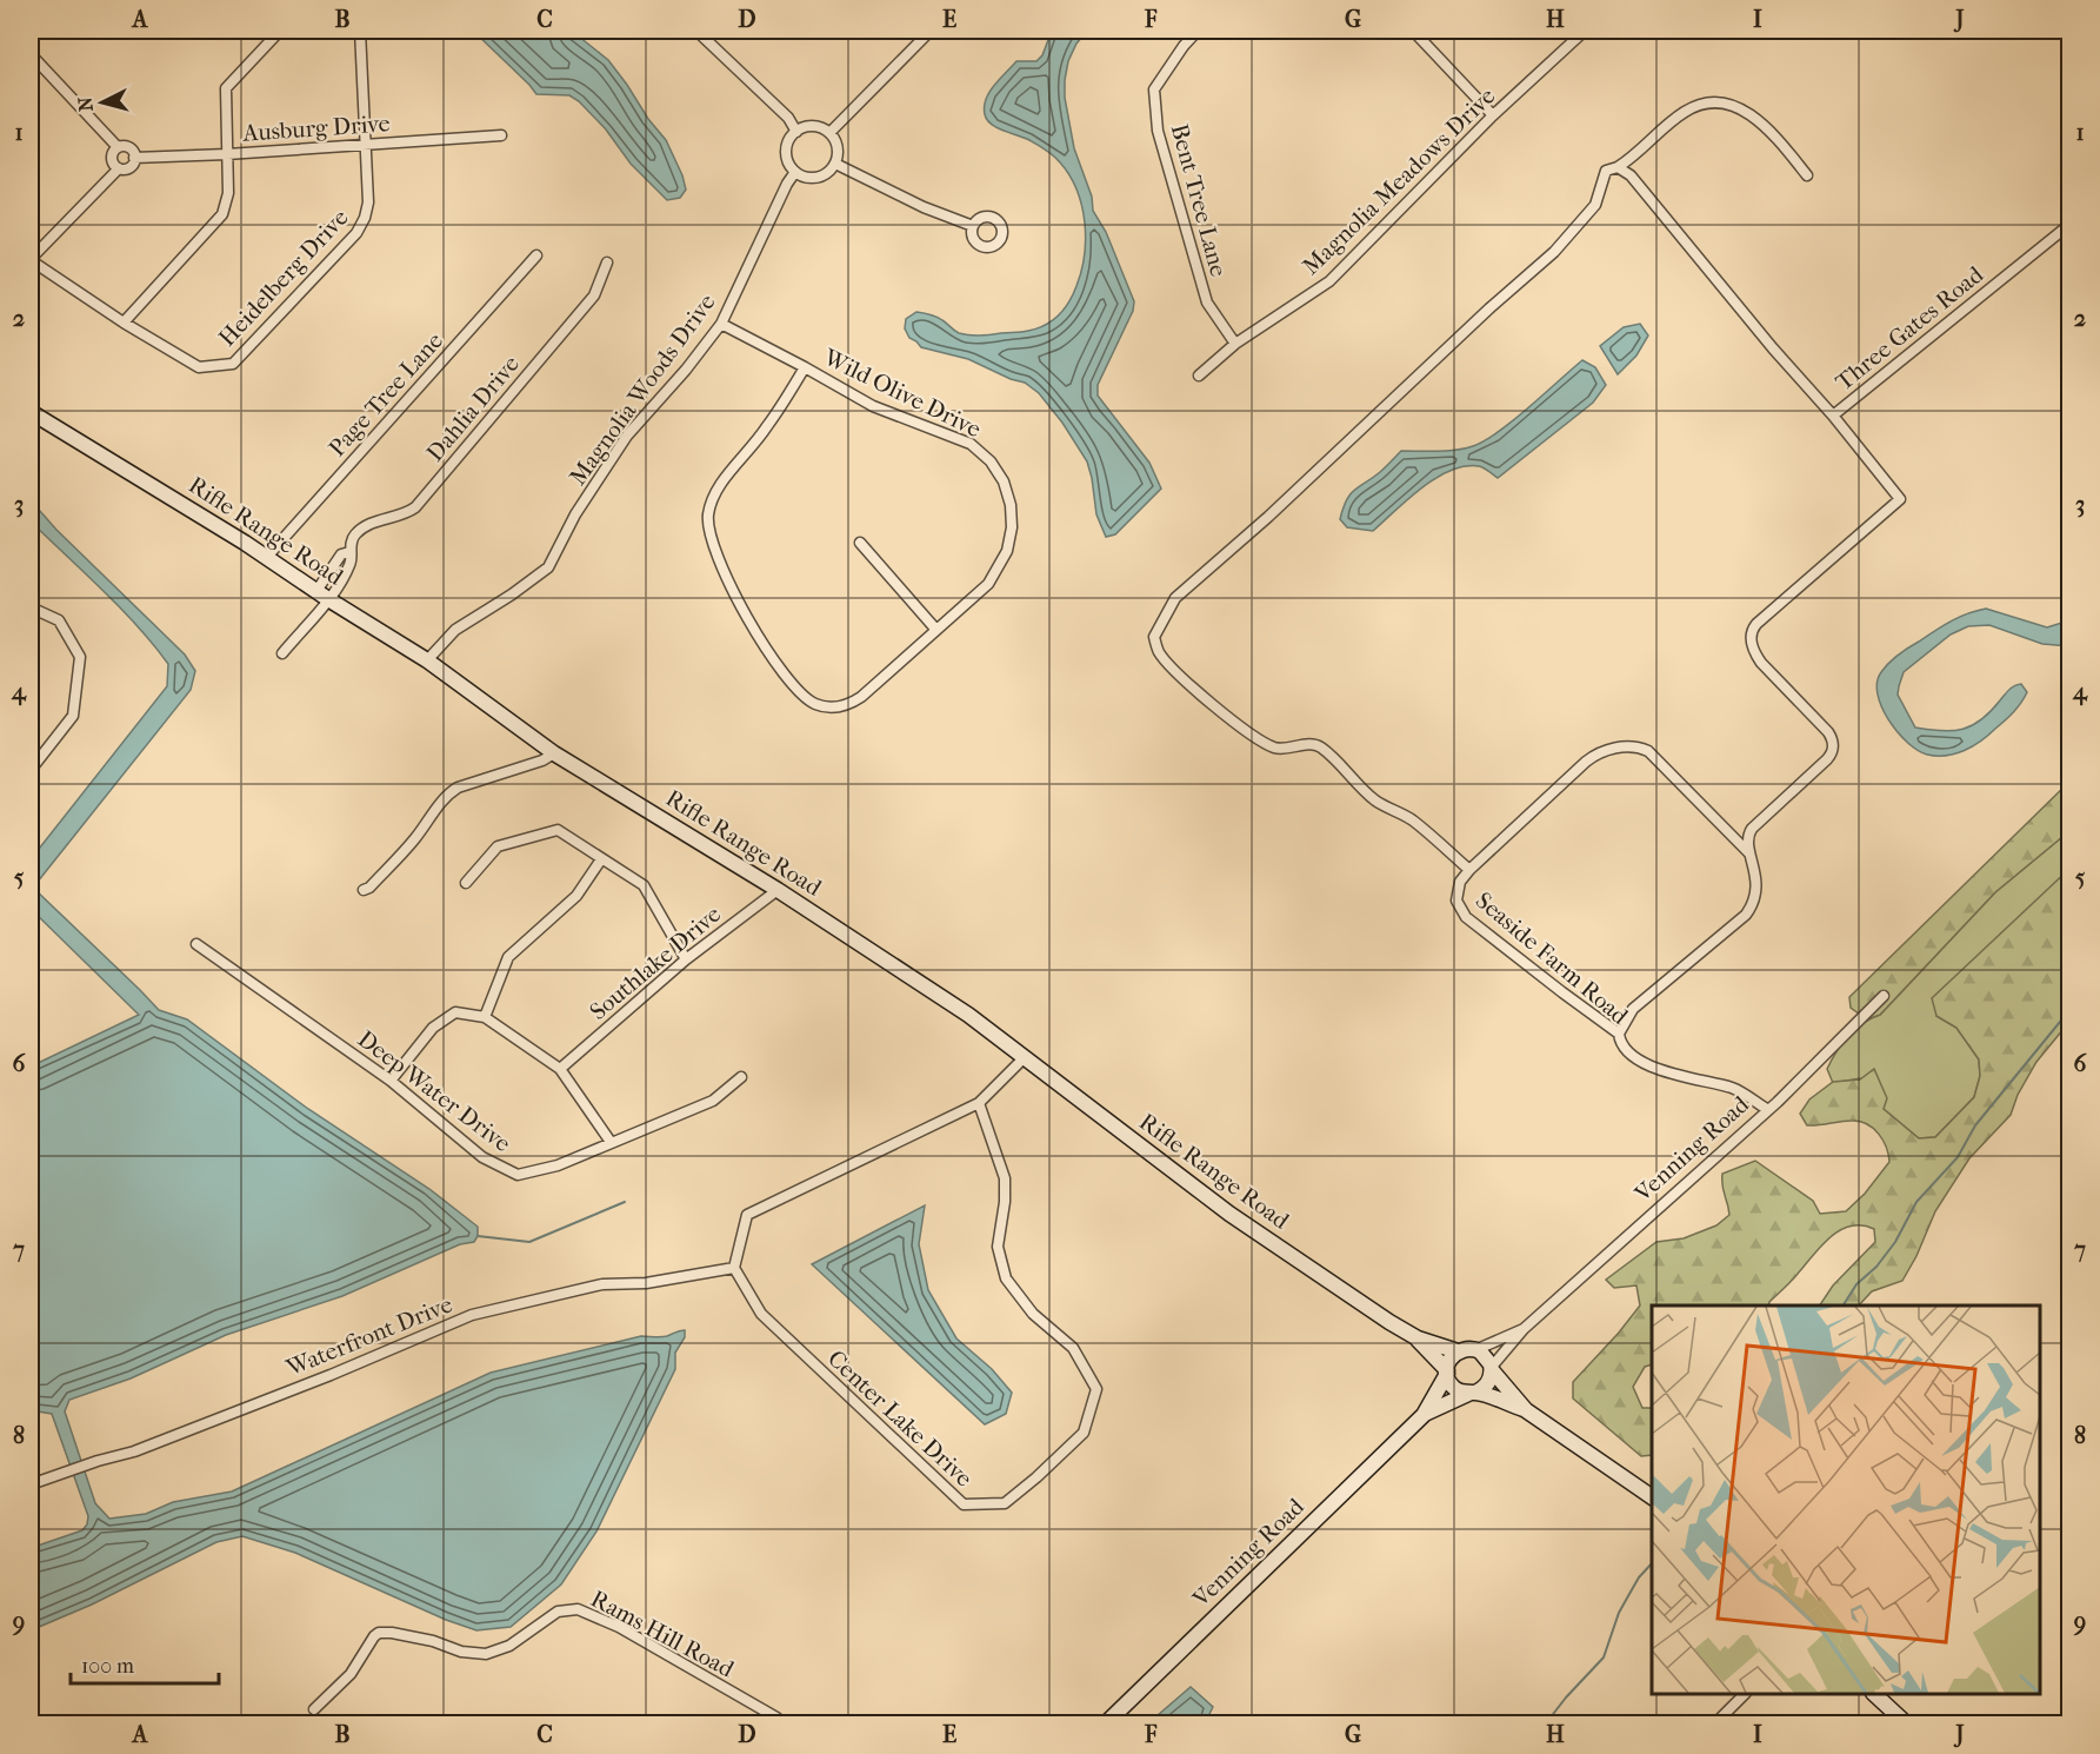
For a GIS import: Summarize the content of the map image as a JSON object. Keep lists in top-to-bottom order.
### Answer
{
  "streets": {
    "main road": ["Rifle Range Road", "Venning Road"],
    "street": [
      "Ausburg Drive",
      "Magnolia Meadows Drive",
      "Bent Tree Lane",
      "Heidelberg Drive",
      "Three Gates Road",
      "Magnolia Woods Drive",
      "Wild Olive Drive",
      "Page Tree Lane",
      "Dahlia Drive",
      "Seaside Farm Road",
      "Southlake Drive",
      "Deep Water Drive",
      "Waterfront Drive",
      "Center Lake Drive",
      "Rams Hill Road"
    ]
  },
  "crossings": [
    ["Ausburg Drive", "Heidelberg Drive"],
    ["Magnolia Meadows Drive", "Bent Tree Lane"],
    ["Three Gates Road", "Seaside Farm Road"],
    ["Magnolia Woods Drive", "Wild Olive Drive"],
    ["Magnolia Woods Drive", "Rifle Range Road"],
    ["Page Tree Lane", "Rifle Range Road"],
    ["Dahlia Drive", "Rifle Range Road"],
    ["Rifle Range Road", "Southlake Drive"],
    ["Rifle Range Road", "Venning Road"],
    ["Seaside Farm Road", "Venning Road"],
    ["Waterfront Drive", "Center Lake Drive"]
  ],
  "scale_bar": "100 m",
  "north": "left",
  "grid": {
    "columns": [
      "A",
      "B",
      "C",
      "D",
      "E",
      "F",
      "G",
      "H",
      "I",
      "J"
    ],
    "rows": [
      "1",
      "2",
      "3",
      "4",
      "5",
      "6",
      "7",
      "8",
      "9"
    ]
  }
}
